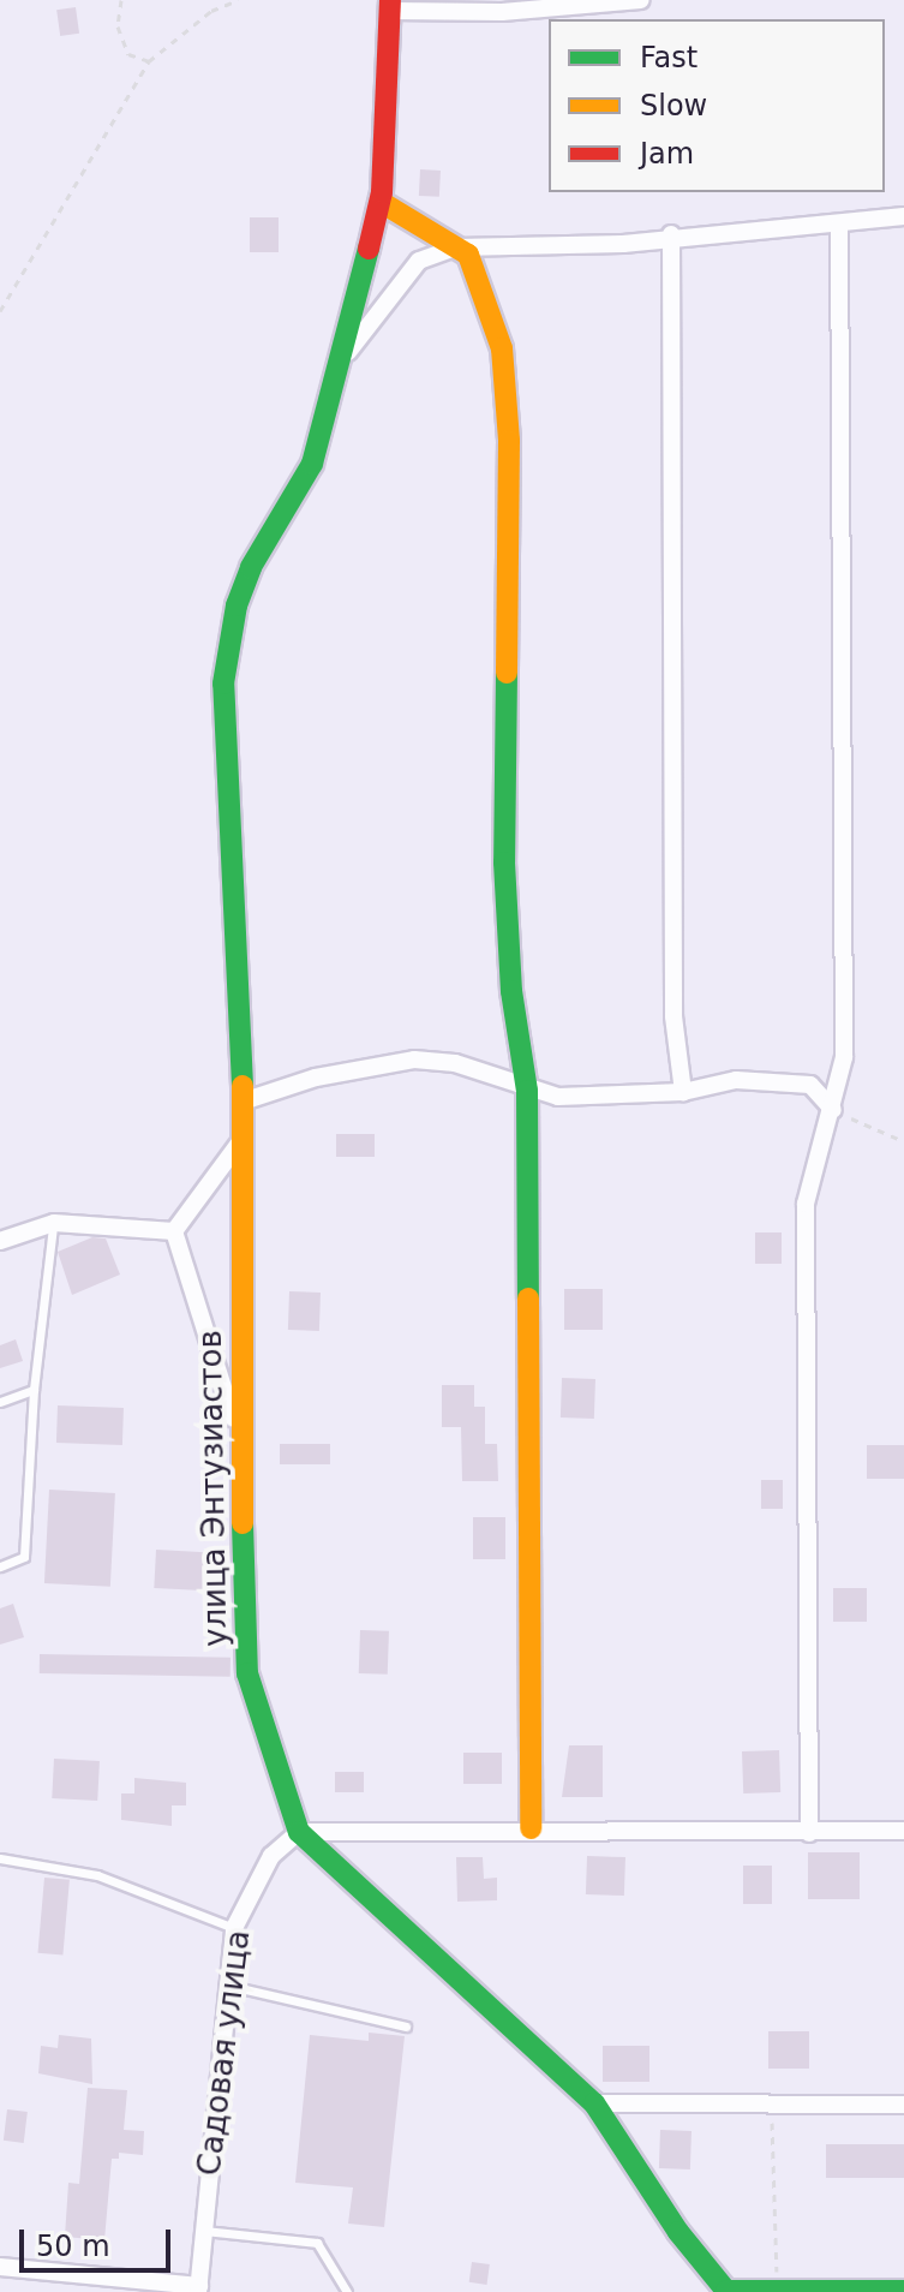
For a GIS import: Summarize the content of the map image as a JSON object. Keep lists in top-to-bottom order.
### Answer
{
  "streets": {
    "street": ["улица Энтузиастов", "Садовая улица"]
  },
  "crossings": [
    ["улица Энтузиастов", "Садовая улица"]
  ],
  "legend": ["Fast", "Slow", "Jam"],
  "scale_bar": "50 m"
}
